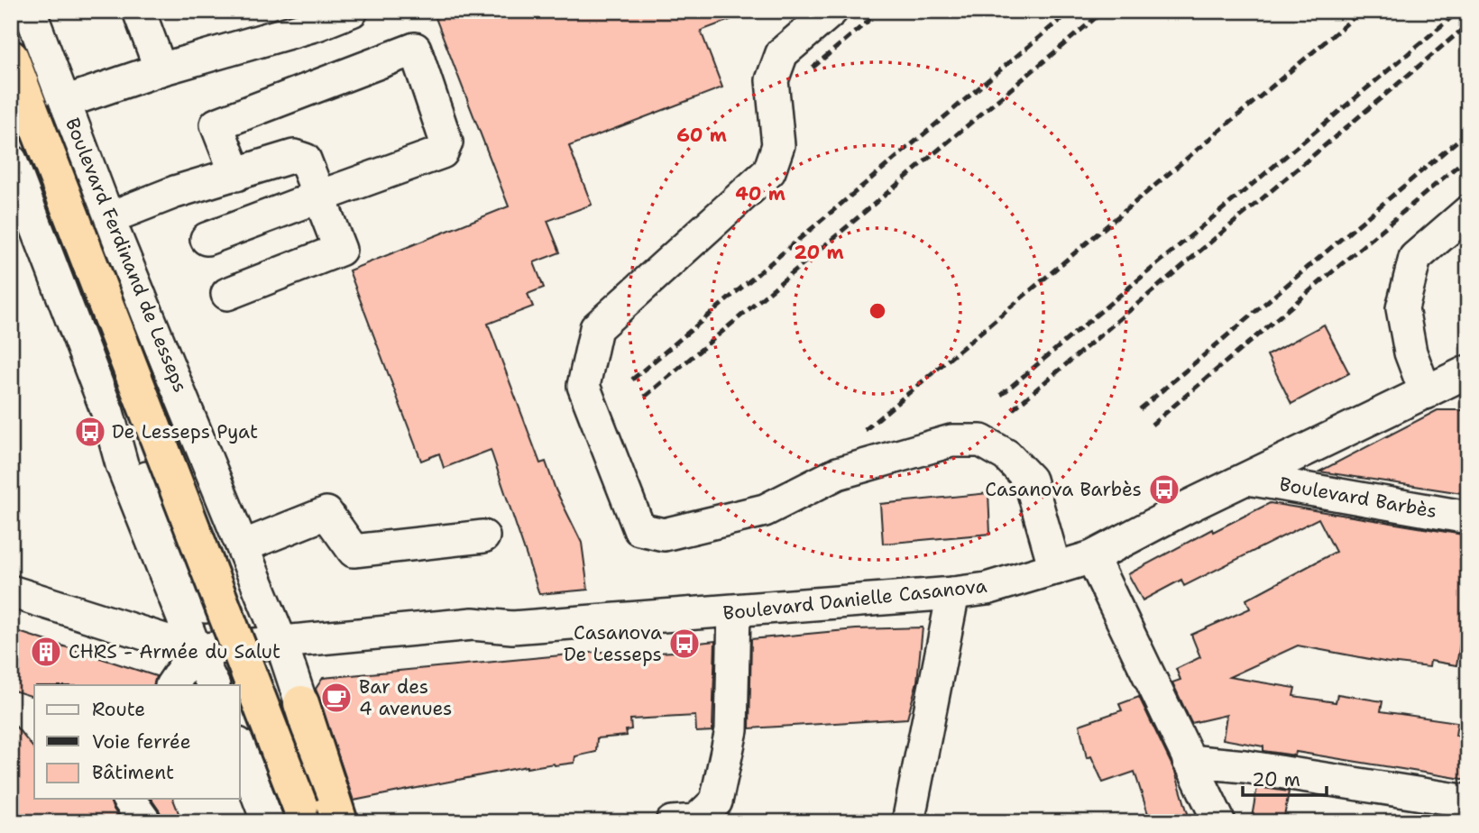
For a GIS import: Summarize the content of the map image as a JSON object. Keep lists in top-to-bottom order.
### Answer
{
  "streets": {
    "street": ["Boulevard Ferdinand de Lesseps", "Boulevard Barbès", "Boulevard Danielle Casanova"]
  },
  "crossings": [
    ["Boulevard Ferdinand de Lesseps", "Boulevard Danielle Casanova"],
    ["Boulevard Barbès", "Boulevard Danielle Casanova"]
  ],
  "places": {
    "bus stop": ["De Lesseps Pyat", "Casanova Barbès", "Casanova De Lesseps"],
    "building": ["CHRS - Armée du Salut"],
    "cafe": ["Bar des 4 avenues"]
  },
  "legend": ["Route", "Voie ferrée", "Bâtiment"],
  "scale_bar": "20 m",
  "rings": ["60 m", "40 m", "20 m"]
}
